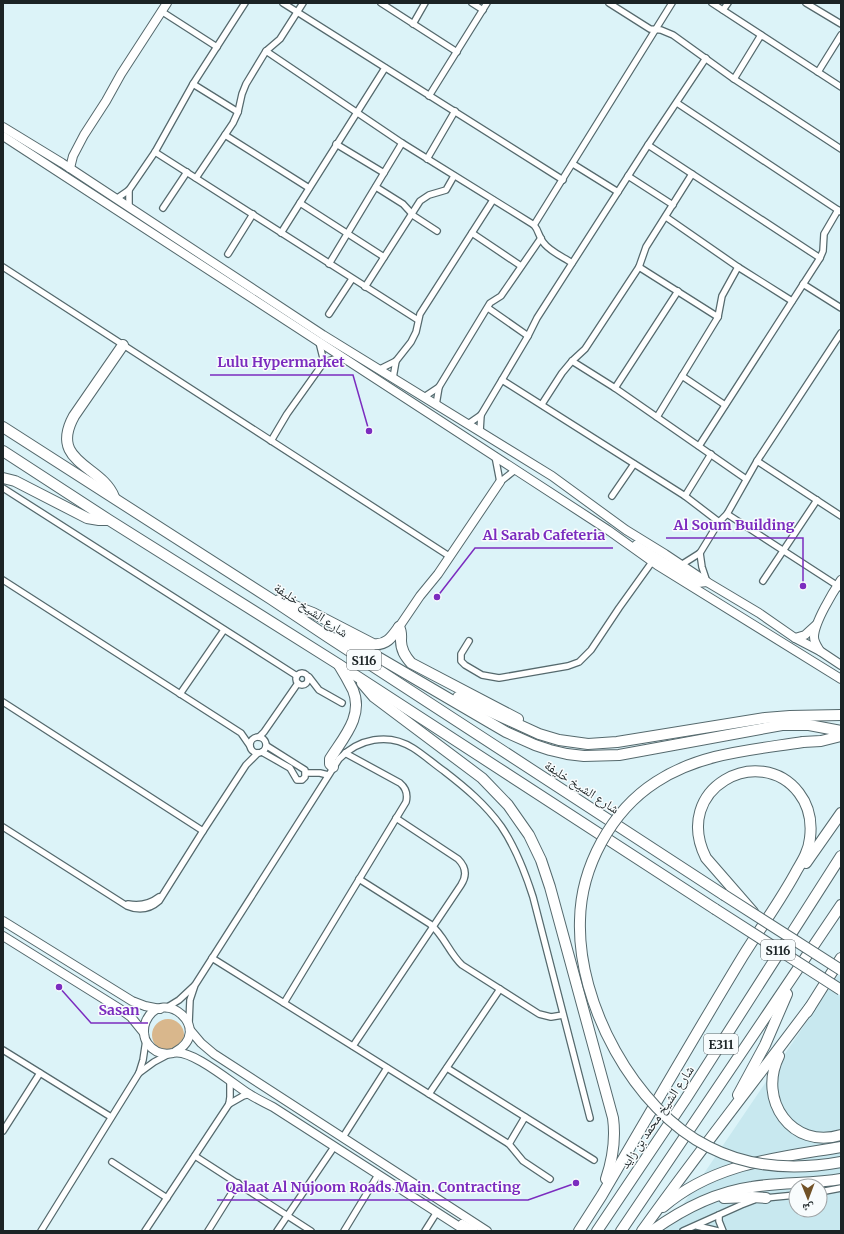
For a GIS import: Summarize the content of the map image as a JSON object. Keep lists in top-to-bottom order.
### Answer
{
  "streets": {
    "highway": [
      "شارع الشيخ خليفة",
      "S116",
      "E311",
      "شارع الشيخ محمد بن زايد"
    ]
  },
  "crossings": [
    ["شارع الشيخ خليفة", "S116"]
  ],
  "places": [
    "Lulu Hypermarket",
    "Al Soum Building",
    "Al Sarab Cafeteria",
    "Sasan",
    "Qalaat Al Nujoom Roads Main. Contracting"
  ],
  "north": "bottom"
}
